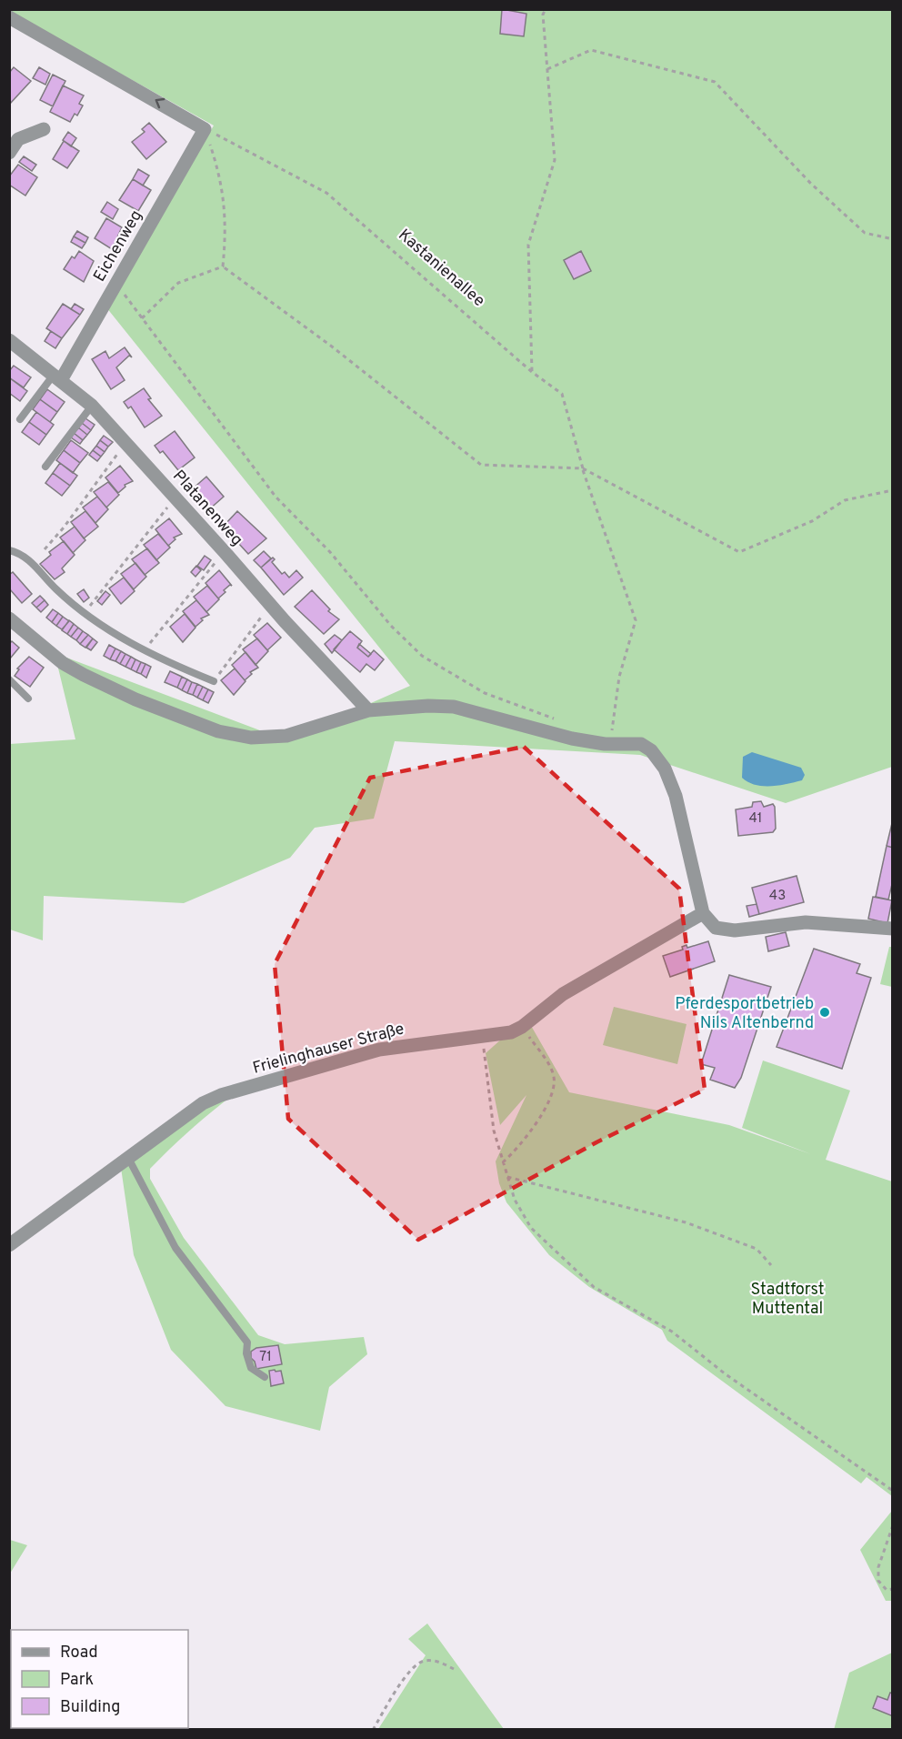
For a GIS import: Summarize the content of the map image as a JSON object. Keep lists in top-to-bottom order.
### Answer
{
  "streets": {
    "street": ["Eichenweg", "Platanenweg", "Frielinghauser Straße"],
    "path": ["Kastanienallee"]
  },
  "crossings": [
    ["Eichenweg", "Kastanienallee"],
    ["Eichenweg", "Platanenweg"]
  ],
  "parks": ["Stadtforst Muttental"],
  "places": ["Pferdesportbetrieb Nils Altenbernd"],
  "house_numbers": ["41", "43", "71"],
  "legend": ["Road", "Park", "Building"]
}
